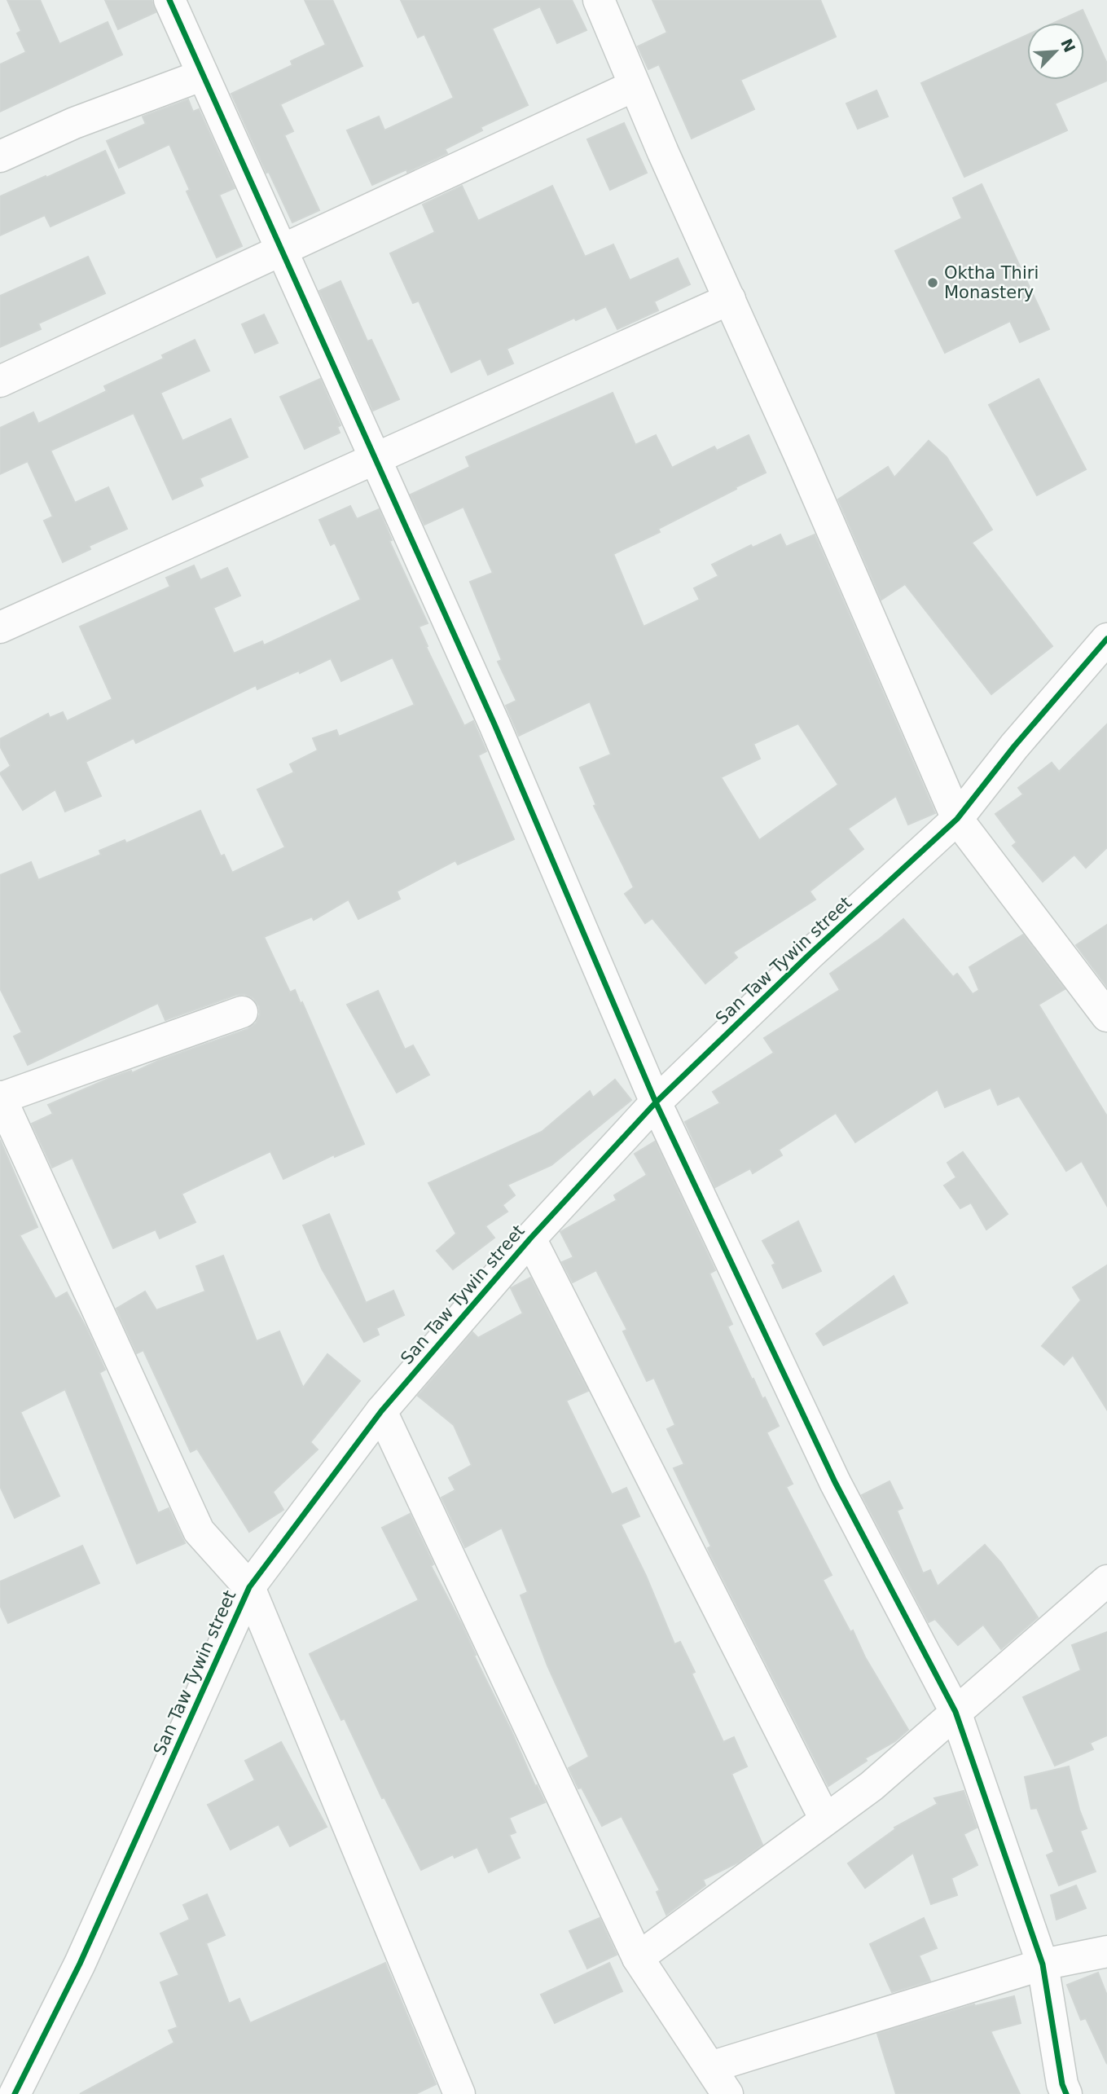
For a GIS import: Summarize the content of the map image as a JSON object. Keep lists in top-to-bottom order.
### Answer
{
  "streets": {
    "street": ["San Taw Tywin street"]
  },
  "places": ["Oktha Thiri Monastery"],
  "north": "top right"
}
